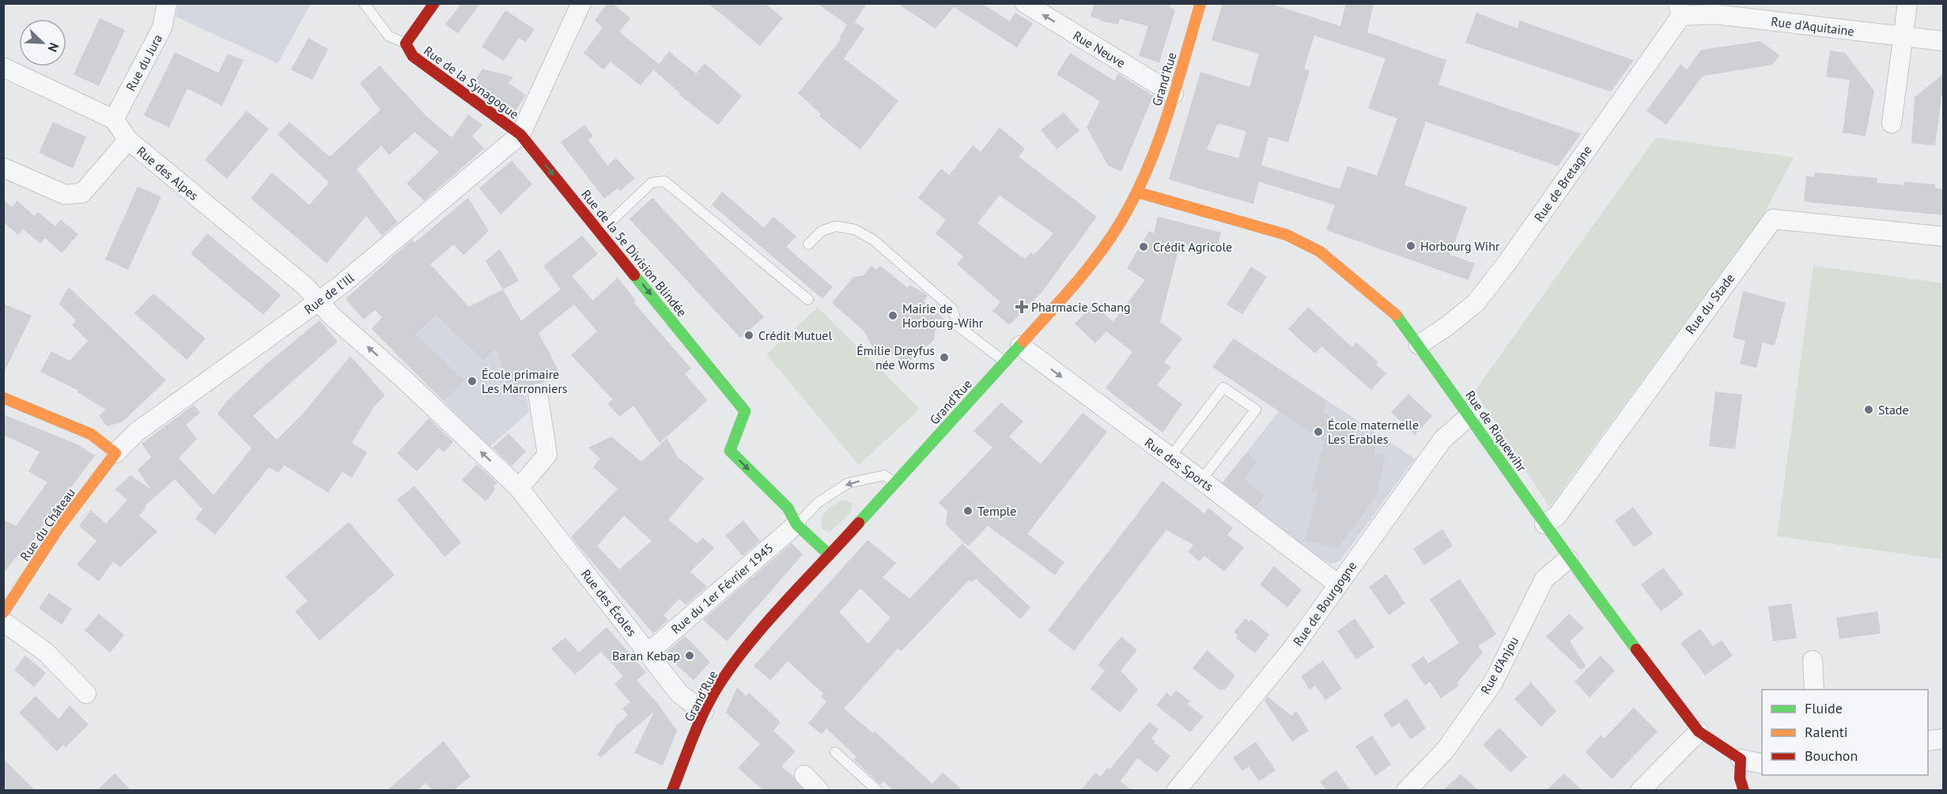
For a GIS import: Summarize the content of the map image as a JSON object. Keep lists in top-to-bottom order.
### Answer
{
  "streets": {
    "street": [
      "Rue d'Aquitaine",
      "Rue Neuve",
      "Rue du Jura",
      "Grand'Rue",
      "Rue de la Synagogue",
      "Rue des Alpes",
      "Rue de Bretagne",
      "Rue de la 5e Division Blindée",
      "Rue de l'Ill",
      "Rue du Stade",
      "Rue de Riquewihr",
      "Rue des Sports",
      "Rue du Château",
      "Rue du 1er Février 1945",
      "Rue des Écoles",
      "Rue de Bourgogne",
      "Rue d'Anjou"
    ]
  },
  "crossings": [
    ["Rue d'Aquitaine", "Rue de Bretagne"],
    ["Rue Neuve", "Grand'Rue"],
    ["Rue du Jura", "Rue des Alpes"],
    ["Grand'Rue", "Rue de Riquewihr"],
    ["Grand'Rue", "Rue des Sports"],
    ["Grand'Rue", "Rue des Écoles"],
    ["Rue de la Synagogue", "Rue de la 5e Division Blindée"],
    ["Rue de la Synagogue", "Rue de l'Ill"],
    ["Rue des Alpes", "Rue de l'Ill"],
    ["Rue des Alpes", "Rue des Écoles"],
    ["Rue de Bretagne", "Rue de Riquewihr"],
    ["Rue de la 5e Division Blindée", "Rue de l'Ill"],
    ["Rue de la 5e Division Blindée", "Rue du 1er Février 1945"],
    ["Rue de l'Ill", "Rue du Château"],
    ["Rue de l'Ill", "Rue des Écoles"],
    ["Rue du Stade", "Rue de Riquewihr"],
    ["Rue de Riquewihr", "Rue de Bourgogne"],
    ["Rue de Riquewihr", "Rue d'Anjou"],
    ["Rue des Sports", "Rue de Bourgogne"],
    ["Rue du 1er Février 1945", "Rue des Écoles"]
  ],
  "one_way": [
    "Rue Neuve",
    "Rue de la 5e Division Blindée",
    "Rue des Sports",
    "Rue des Écoles"
  ],
  "places": {
    "other": [
      "Horbourg Wihr",
      "Crédit Agricole",
      "Mairie de Horbourg-Wihr",
      "Crédit Mutuel",
      "Émilie Dreyfus née Worms",
      "École primaire Les Marronniers",
      "Stade",
      "École maternelle Les Erables",
      "Temple",
      "Baran Kebap"
    ],
    "health": ["Pharmacie Schang"]
  },
  "legend": ["Fluide", "Ralenti", "Bouchon"],
  "north": "bottom right"
}
